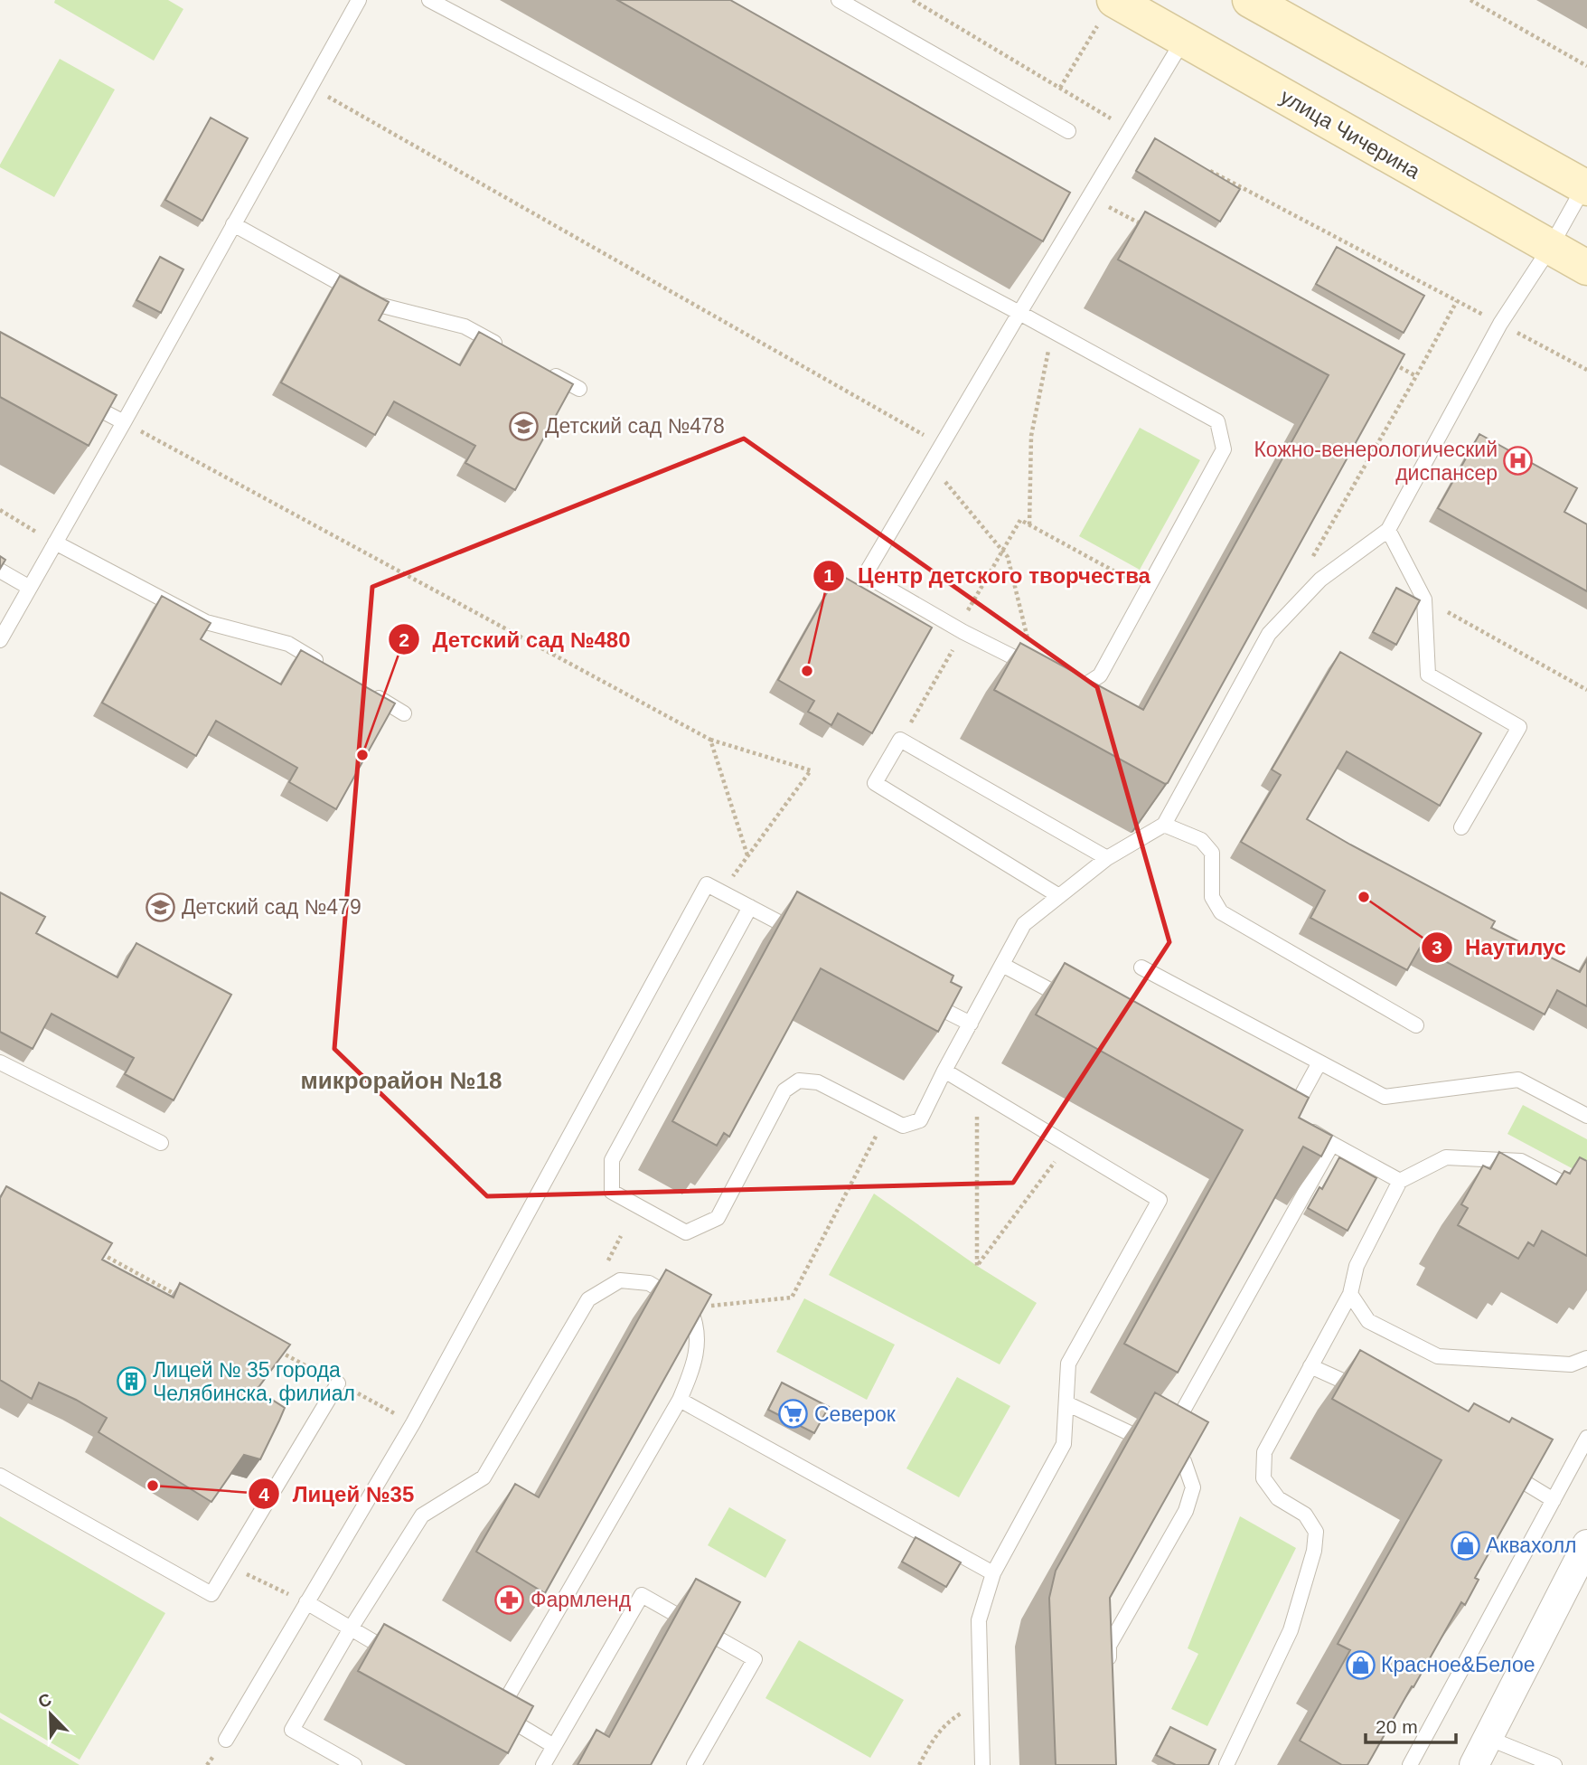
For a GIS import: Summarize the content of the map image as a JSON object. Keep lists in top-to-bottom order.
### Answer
{
  "streets": {
    "main road": ["улица Чичерина"]
  },
  "districts": ["микрорайон №18"],
  "places": {
    "school or university": ["Детский сад №478", "Детский сад №479"],
    "hospital": ["Кожно-венерологический диспансер"],
    "other": [
      "Центр детского творчества",
      "Детский сад №480",
      "Наутилус",
      "Лицей №35"
    ],
    "building": ["Лицей № 35 города Челябинска, филиал"],
    "supermarket": ["Северок"],
    "shop": ["Аквахолл", "Красное&Белое"],
    "pharmacy": ["Фармленд"]
  },
  "scale_bar": "20 m",
  "north": "top left"
}
